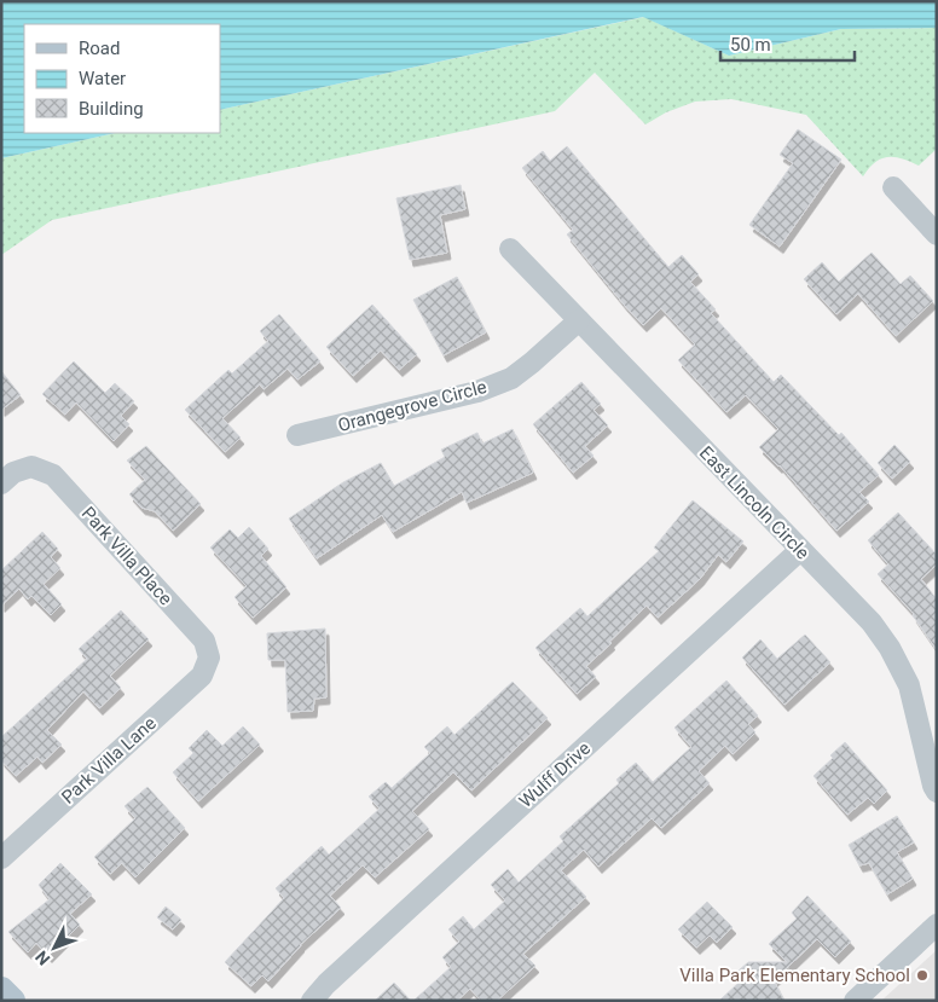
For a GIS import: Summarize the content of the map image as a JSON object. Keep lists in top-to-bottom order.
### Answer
{
  "streets": {
    "street": [
      "Orangegrove Circle",
      "East Lincoln Circle",
      "Park Villa Place",
      "Park Villa Lane",
      "Wulff Drive"
    ]
  },
  "crossings": [
    ["Orangegrove Circle", "East Lincoln Circle"],
    ["East Lincoln Circle", "Wulff Drive"],
    ["Park Villa Place", "Park Villa Lane"]
  ],
  "places": ["Villa Park Elementary School"],
  "legend": ["Road", "Water", "Building"],
  "scale_bar": "50 m",
  "north": "bottom left"
}
